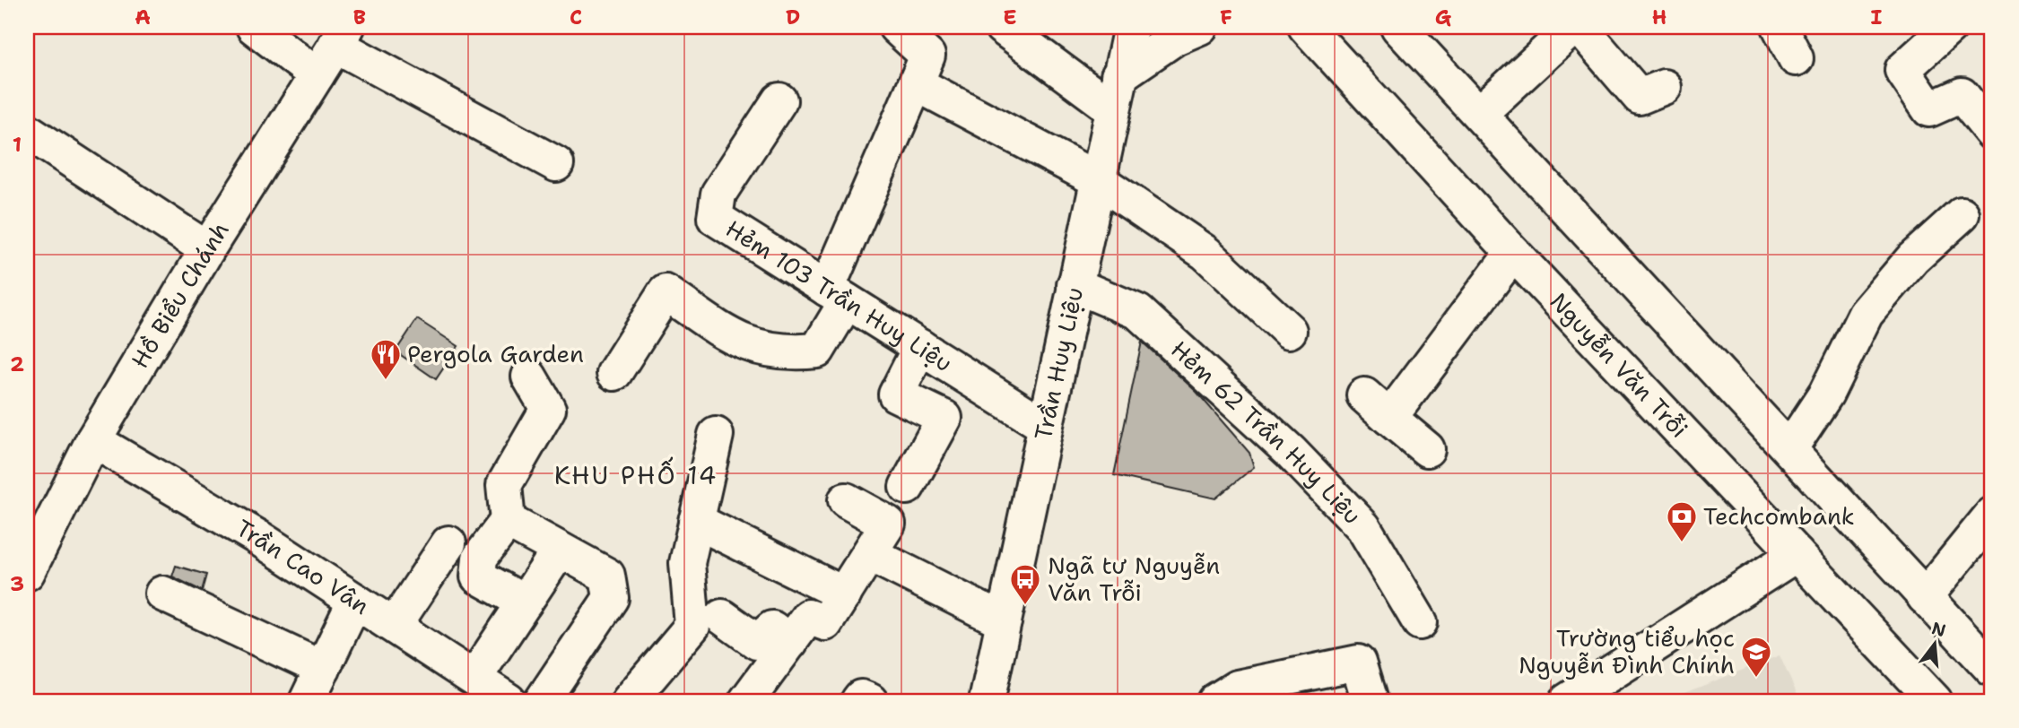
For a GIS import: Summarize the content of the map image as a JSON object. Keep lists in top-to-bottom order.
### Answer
{
  "streets": {
    "street": [
      "Hồ Biểu Chánh",
      "Hẻm 103 Trần Huy Liệu",
      "Trần Huy Liệu",
      "Nguyễn Văn Trỗi",
      "Hẻm 62 Trần Huy Liệu",
      "Trần Cao Vân"
    ]
  },
  "crossings": [
    ["Hồ Biểu Chánh", "Trần Cao Vân"],
    ["Hẻm 103 Trần Huy Liệu", "Trần Huy Liệu"],
    ["Trần Huy Liệu", "Hẻm 62 Trần Huy Liệu"]
  ],
  "districts": ["KHU PHỐ 14"],
  "places": {
    "restaurant": ["Pergola Garden"],
    "bank": ["Techcombank"],
    "bus stop": ["Ngã tư Nguyễn Văn Trỗi"],
    "school or university": ["Trường tiểu học Nguyễn Đình Chính"]
  },
  "north": "top",
  "grid": {
    "columns": [
      "A",
      "B",
      "C",
      "D",
      "E",
      "F",
      "G",
      "H",
      "I"
    ],
    "rows": ["1", "2", "3"]
  }
}
